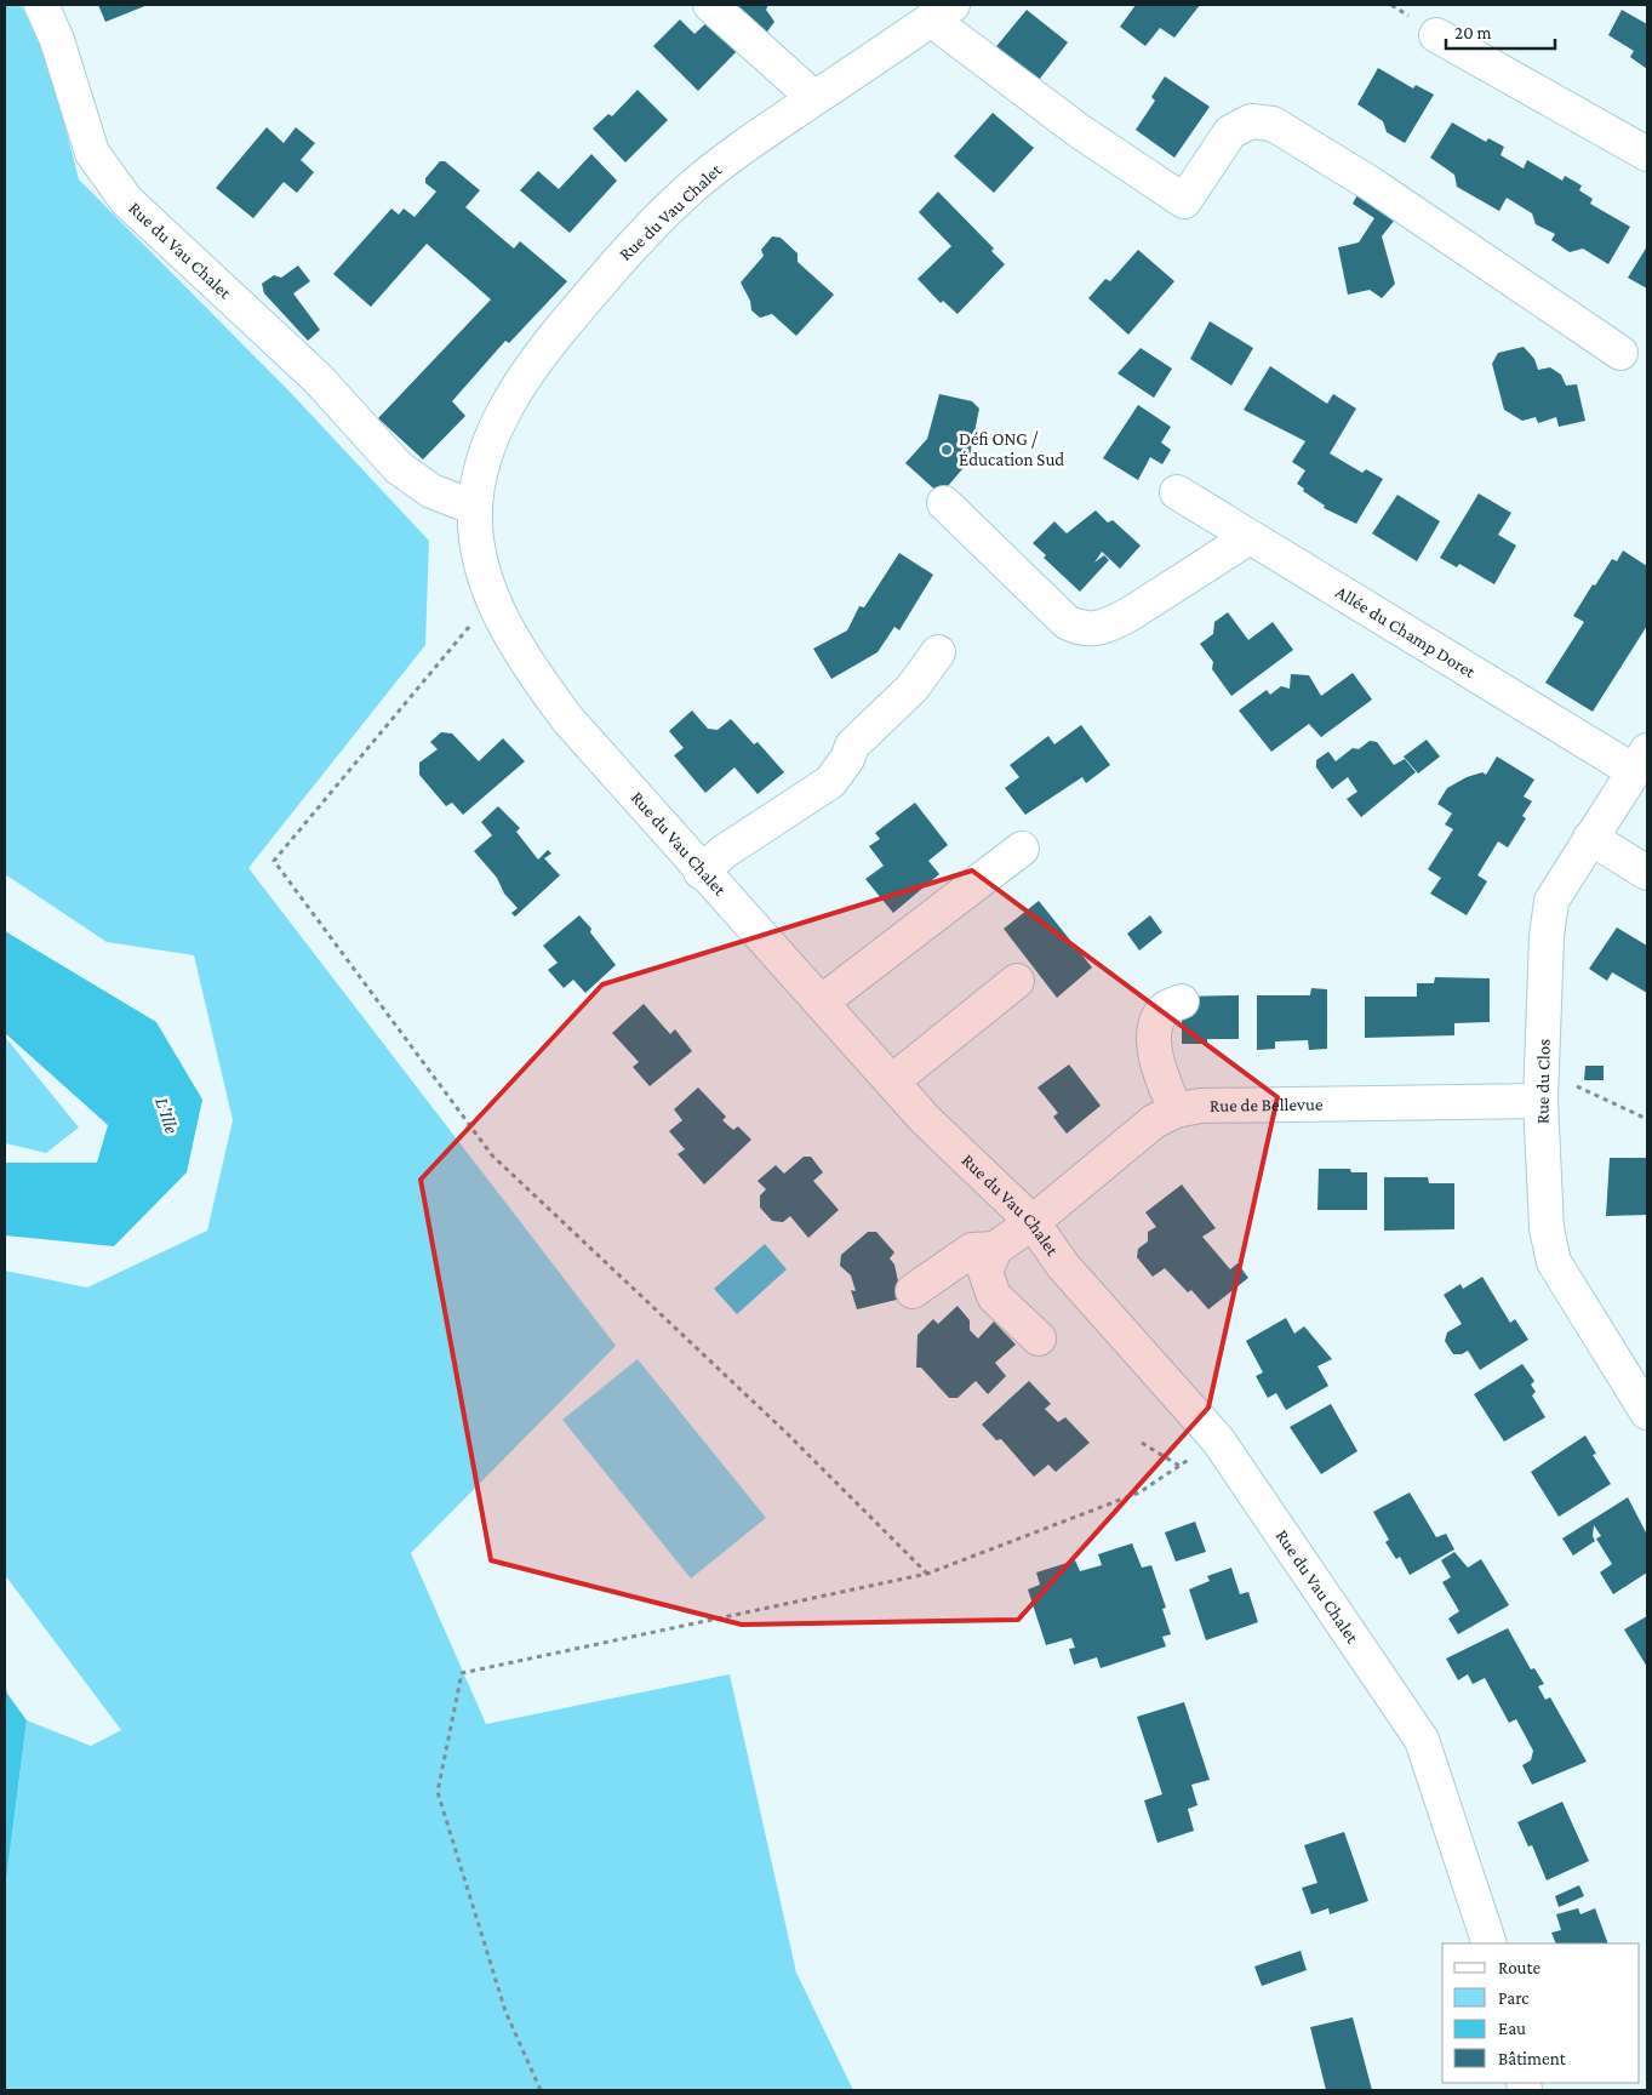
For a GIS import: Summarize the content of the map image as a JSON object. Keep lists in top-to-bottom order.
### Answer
{
  "streets": {
    "street": [
      "Rue du Vau Chalet",
      "Allée du Champ Doret",
      "Rue du Clos",
      "Rue de Bellevue"
    ]
  },
  "crossings": [
    ["Rue du Vau Chalet", "Rue de Bellevue"],
    ["Allée du Champ Doret", "Rue du Clos"],
    ["Rue du Clos", "Rue de Bellevue"]
  ],
  "water": ["L'Ille"],
  "places": ["Défi ONG / Éducation Sud"],
  "legend": [
    "Route",
    "Parc",
    "Eau",
    "Bâtiment"
  ],
  "scale_bar": "20 m"
}
